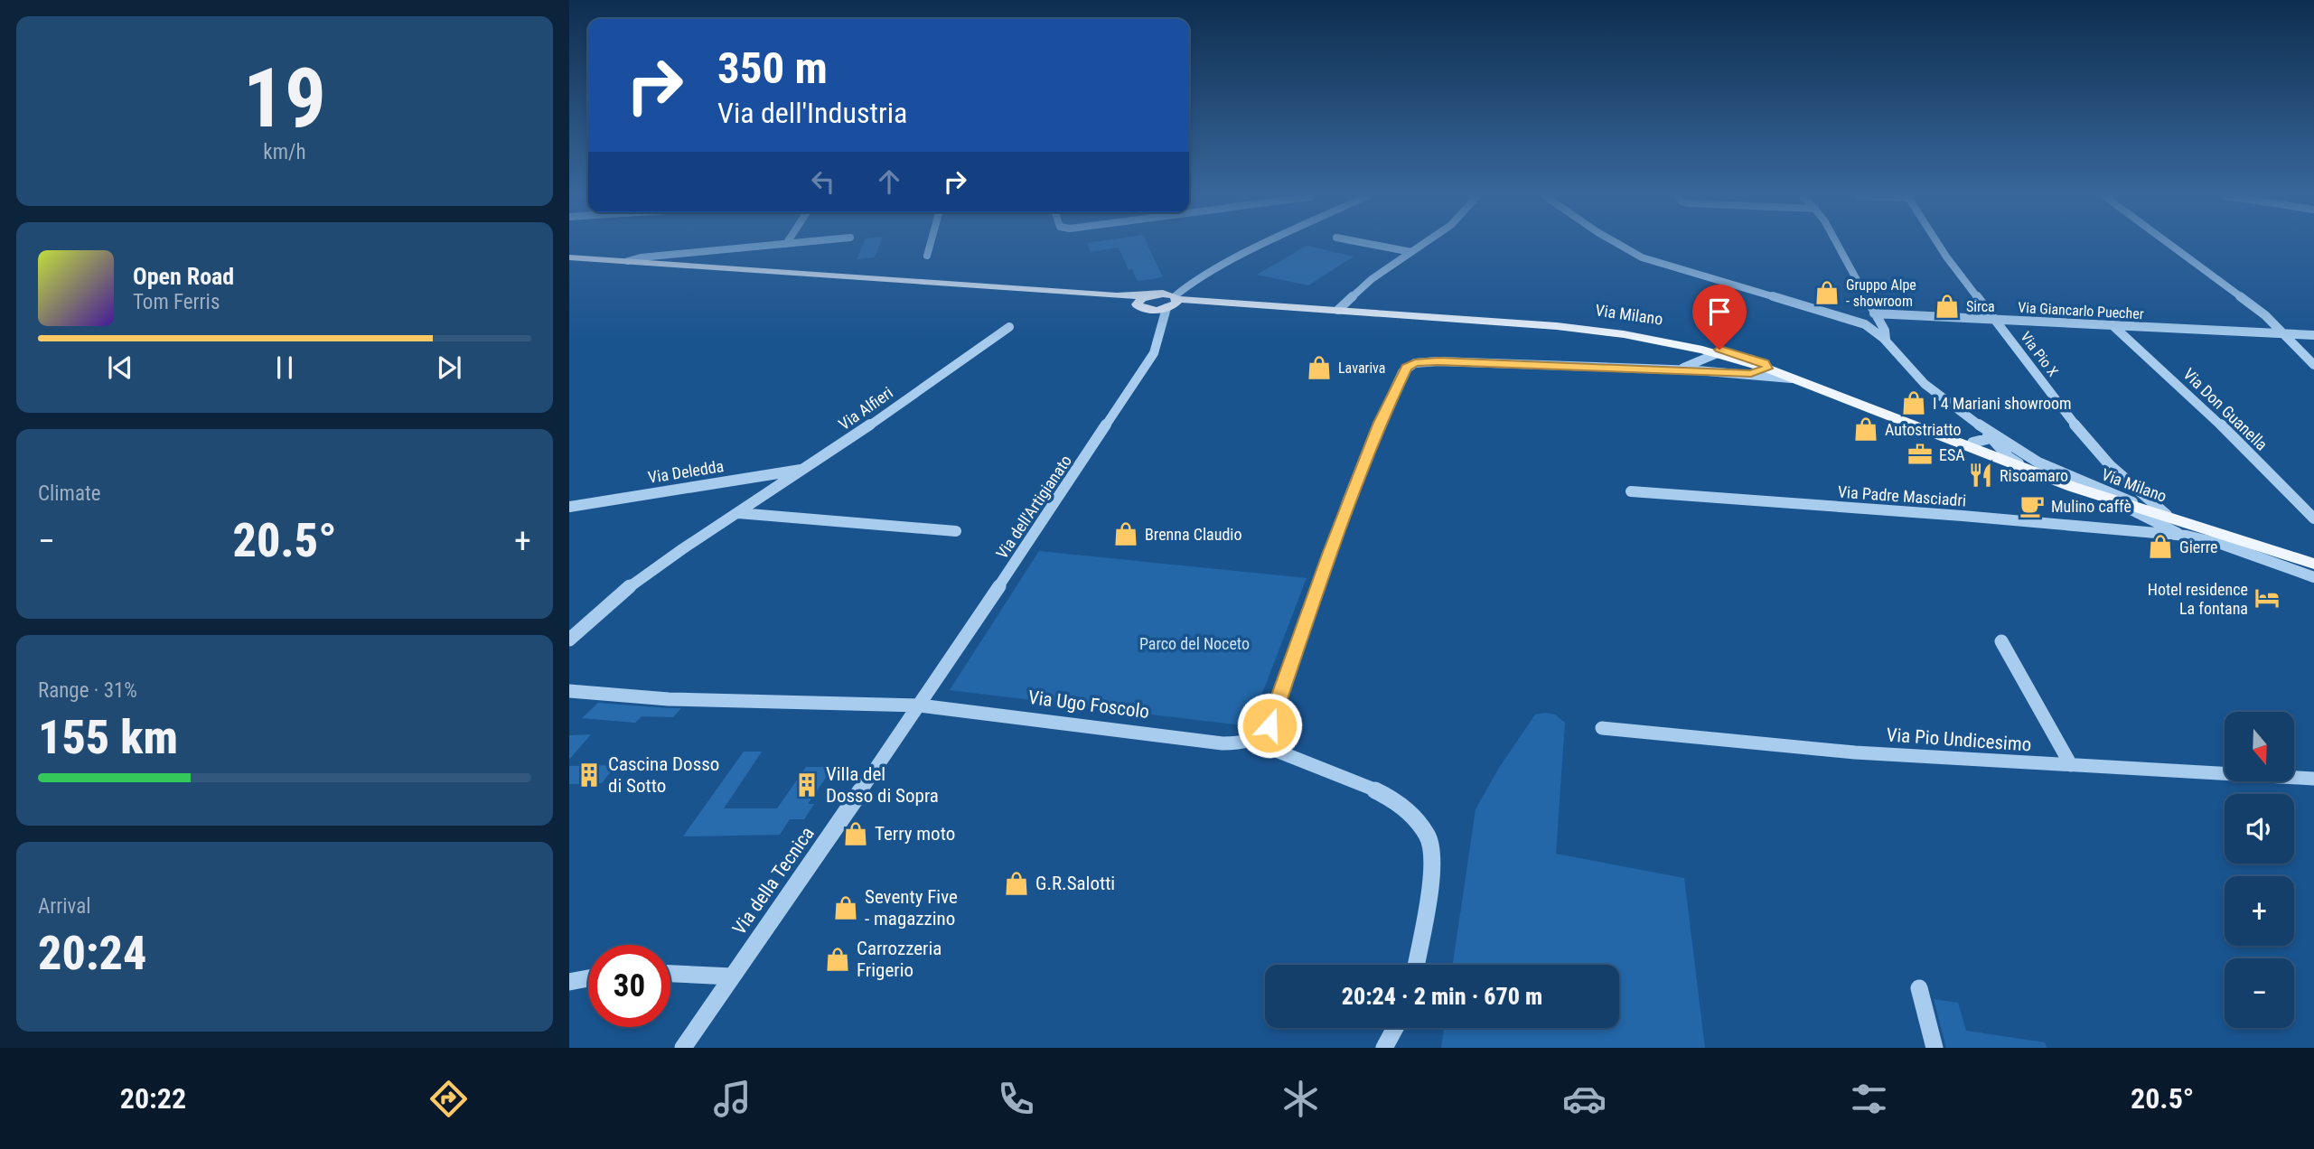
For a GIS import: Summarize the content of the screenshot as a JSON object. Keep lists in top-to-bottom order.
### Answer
{
  "streets": {
    "main road": ["Via Milano"],
    "street": [
      "Via Giancarlo Puecher",
      "Via Pio X",
      "Via Alfieri",
      "Via Don Guanella",
      "Via Deledda",
      "Via Padre Masciadri",
      "Via dell'Artigianato",
      "Via Ugo Foscolo",
      "Via Pio Undicesimo",
      "Via della Tecnica"
    ]
  },
  "crossings": [
    ["Via Giancarlo Puecher", "Via Pio X"],
    ["Via Giancarlo Puecher", "Via Don Guanella"],
    ["Via Milano", "Via Pio X"],
    ["Via Alfieri", "Via Deledda"],
    ["Via dell'Artigianato", "Via Ugo Foscolo"],
    ["Via dell'Artigianato", "Via della Tecnica"],
    ["Via Ugo Foscolo", "Via della Tecnica"]
  ],
  "parks": ["Parco del Noceto"],
  "places": {
    "shop": [
      "Gruppo Alpe - showroom",
      "Sirca",
      "Lavariva",
      "I 4 Mariani showroom",
      "Autostriatto",
      "Brenna Claudio",
      "Gierre",
      "Terry moto",
      "G.R.Salotti",
      "Seventy Five - magazzino",
      "Carrozzeria Frigerio"
    ],
    "office": ["ESA"],
    "restaurant": ["Risoamaro"],
    "cafe": ["Mulino caffè"],
    "hotel": ["Hotel residence La fontana"],
    "building": ["Cascina Dosso di Sotto", "Villa del Dosso di Sopra"]
  },
  "north": "bottom",
  "page": {
    "tile": [
      ["19", "km/h"],
      "Climate",
      ["Range · 31%", "155 km"],
      ["Arrival", "20:24"]
    ],
    "turn": ["350 m", "Via dell'Industria"],
    "song": ["Open Road", "Tom Ferris"],
    "heat": ["−", "20.5°", "+"],
    "map_buttons": ["+", "−"],
    "limit": "30",
    "trip": "20:24 · 2 min · 670 m",
    "tabs": ["20:22", "20.5°"]
  }
}
